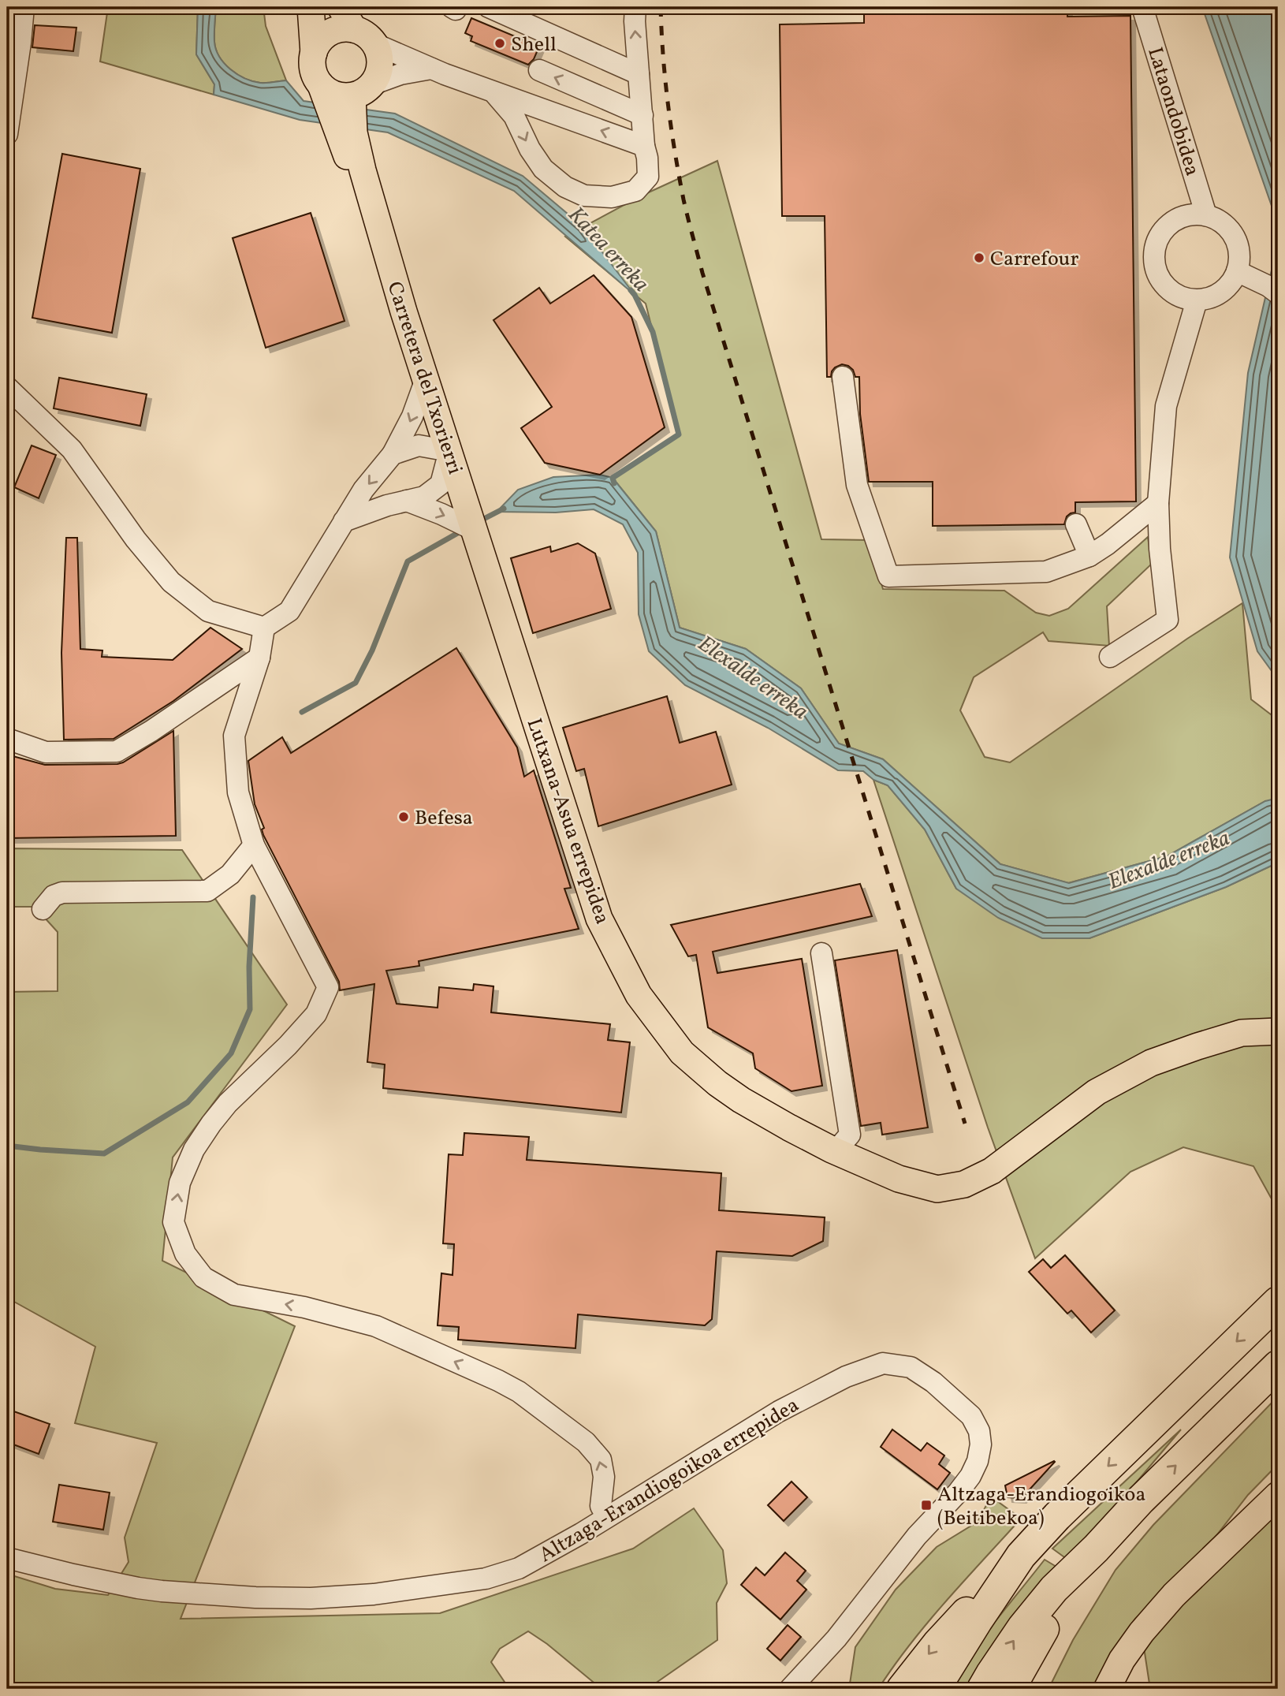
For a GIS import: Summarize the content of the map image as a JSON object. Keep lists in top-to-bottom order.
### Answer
{
  "streets": {
    "main road": ["Carretera del Txorierri", "Lutxana-Asua errepidea"],
    "street": ["Lataondobidea", "Altzaga-Erandiogoikoa errepidea"]
  },
  "crossings": [
    ["Carretera del Txorierri", "Lutxana-Asua errepidea"]
  ],
  "water": ["Katea erreka", "Elexalde erreka"],
  "places": {
    "other": ["Shell", "Carrefour", "Befesa"],
    "transit": ["Altzaga-Erandiogoikoa (Beitibekoa)"]
  }
}
